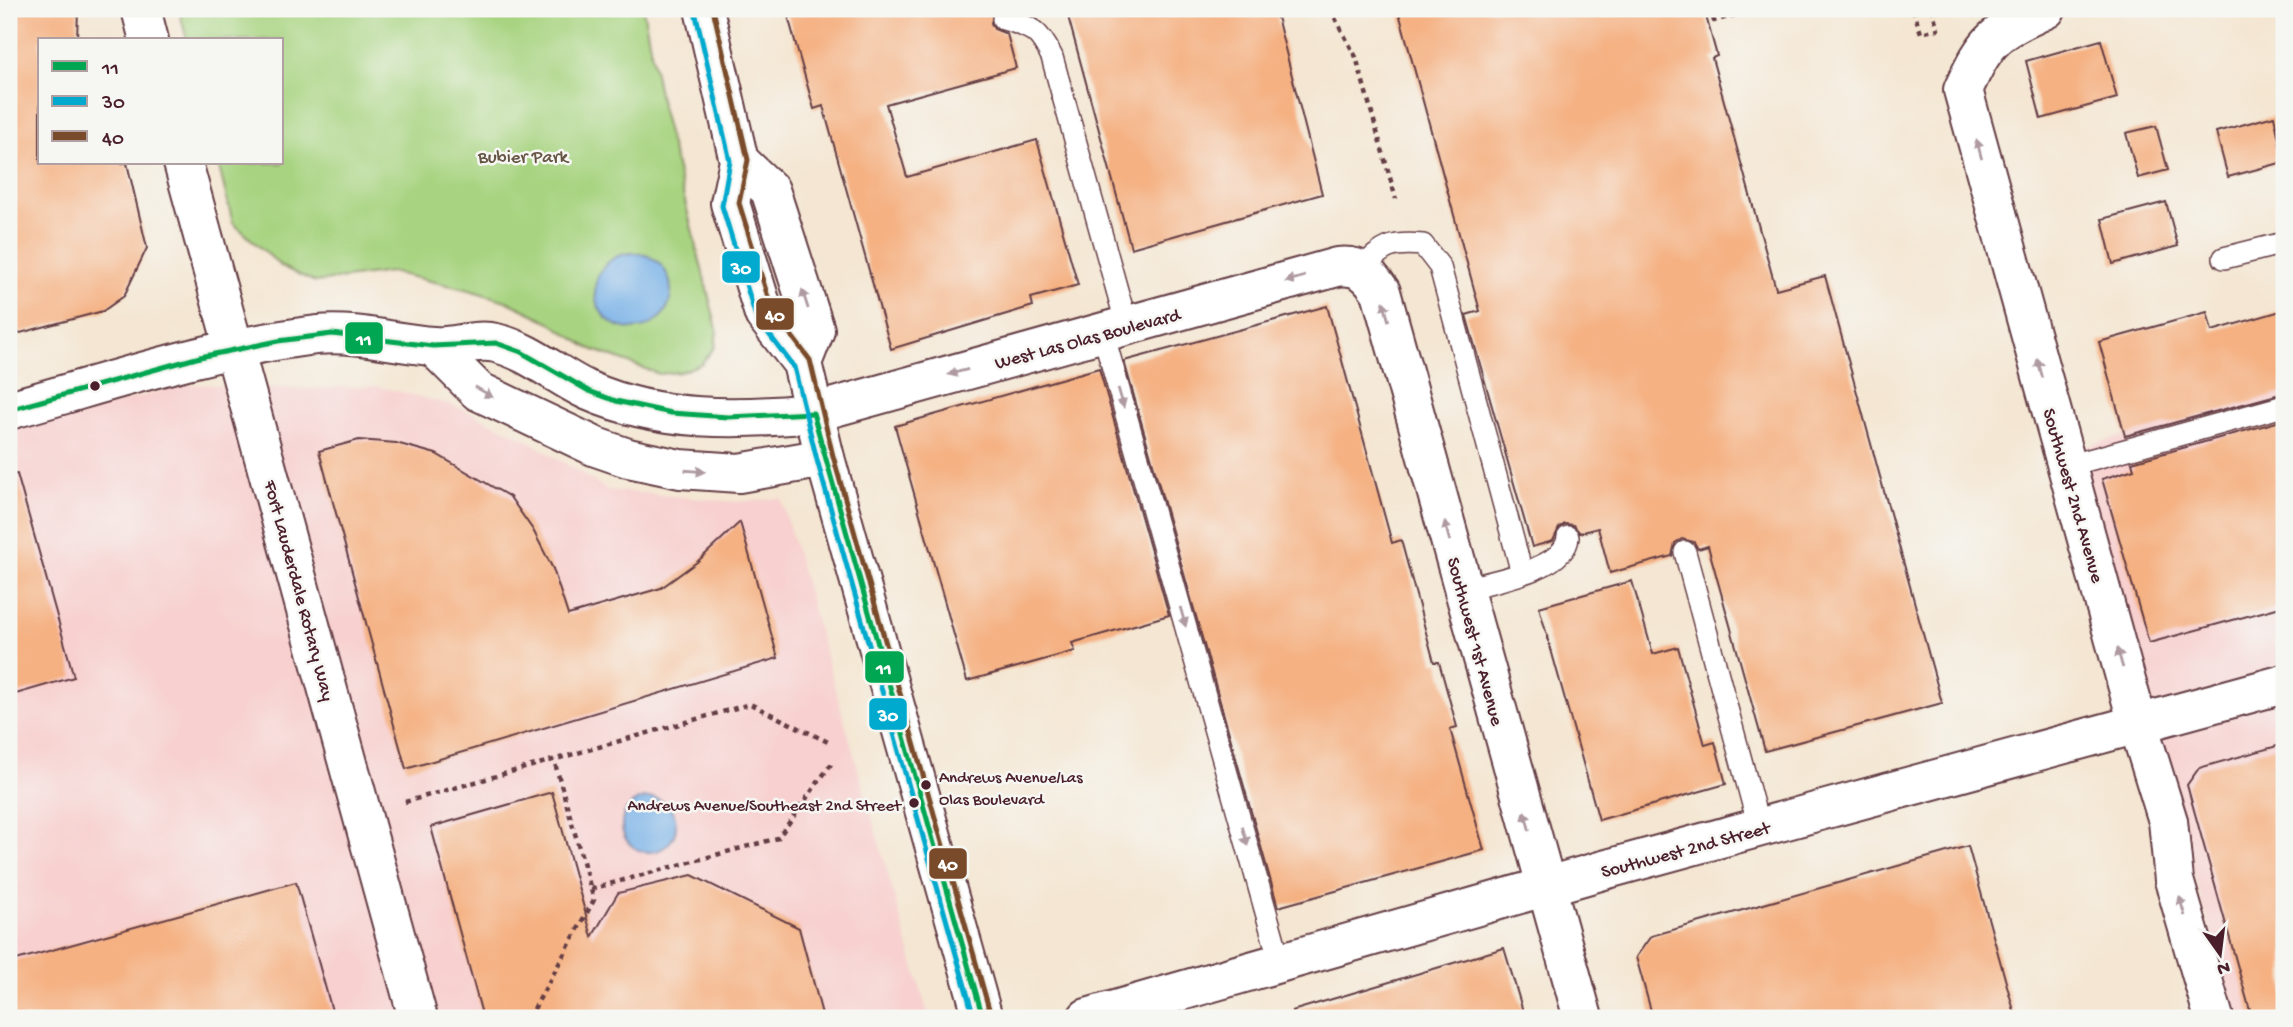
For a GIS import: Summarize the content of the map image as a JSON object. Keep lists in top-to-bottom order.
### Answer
{
  "streets": {
    "street": [
      "West Las Olas Boulevard",
      "Southwest 2nd Avenue",
      "Fort Lauderdale Rotary Way",
      "Southwest 1st Avenue",
      "Southwest 2nd Street"
    ]
  },
  "crossings": [
    ["West Las Olas Boulevard", "Fort Lauderdale Rotary Way"],
    ["West Las Olas Boulevard", "Southwest 1st Avenue"],
    ["Southwest 2nd Avenue", "Southwest 2nd Street"],
    ["Southwest 1st Avenue", "Southwest 2nd Street"]
  ],
  "one_way": ["West Las Olas Boulevard", "Southwest 2nd Avenue", "Southwest 1st Avenue"],
  "parks": ["Bubier Park"],
  "places": ["Andrews Avenue/Las Olas Boulevard", "Andrews Avenue/Southeast 2nd Street"],
  "lines": ["transit line 40", "transit line 30", "transit line 11"],
  "legend": ["11", "30", "40"],
  "north": "bottom"
}
